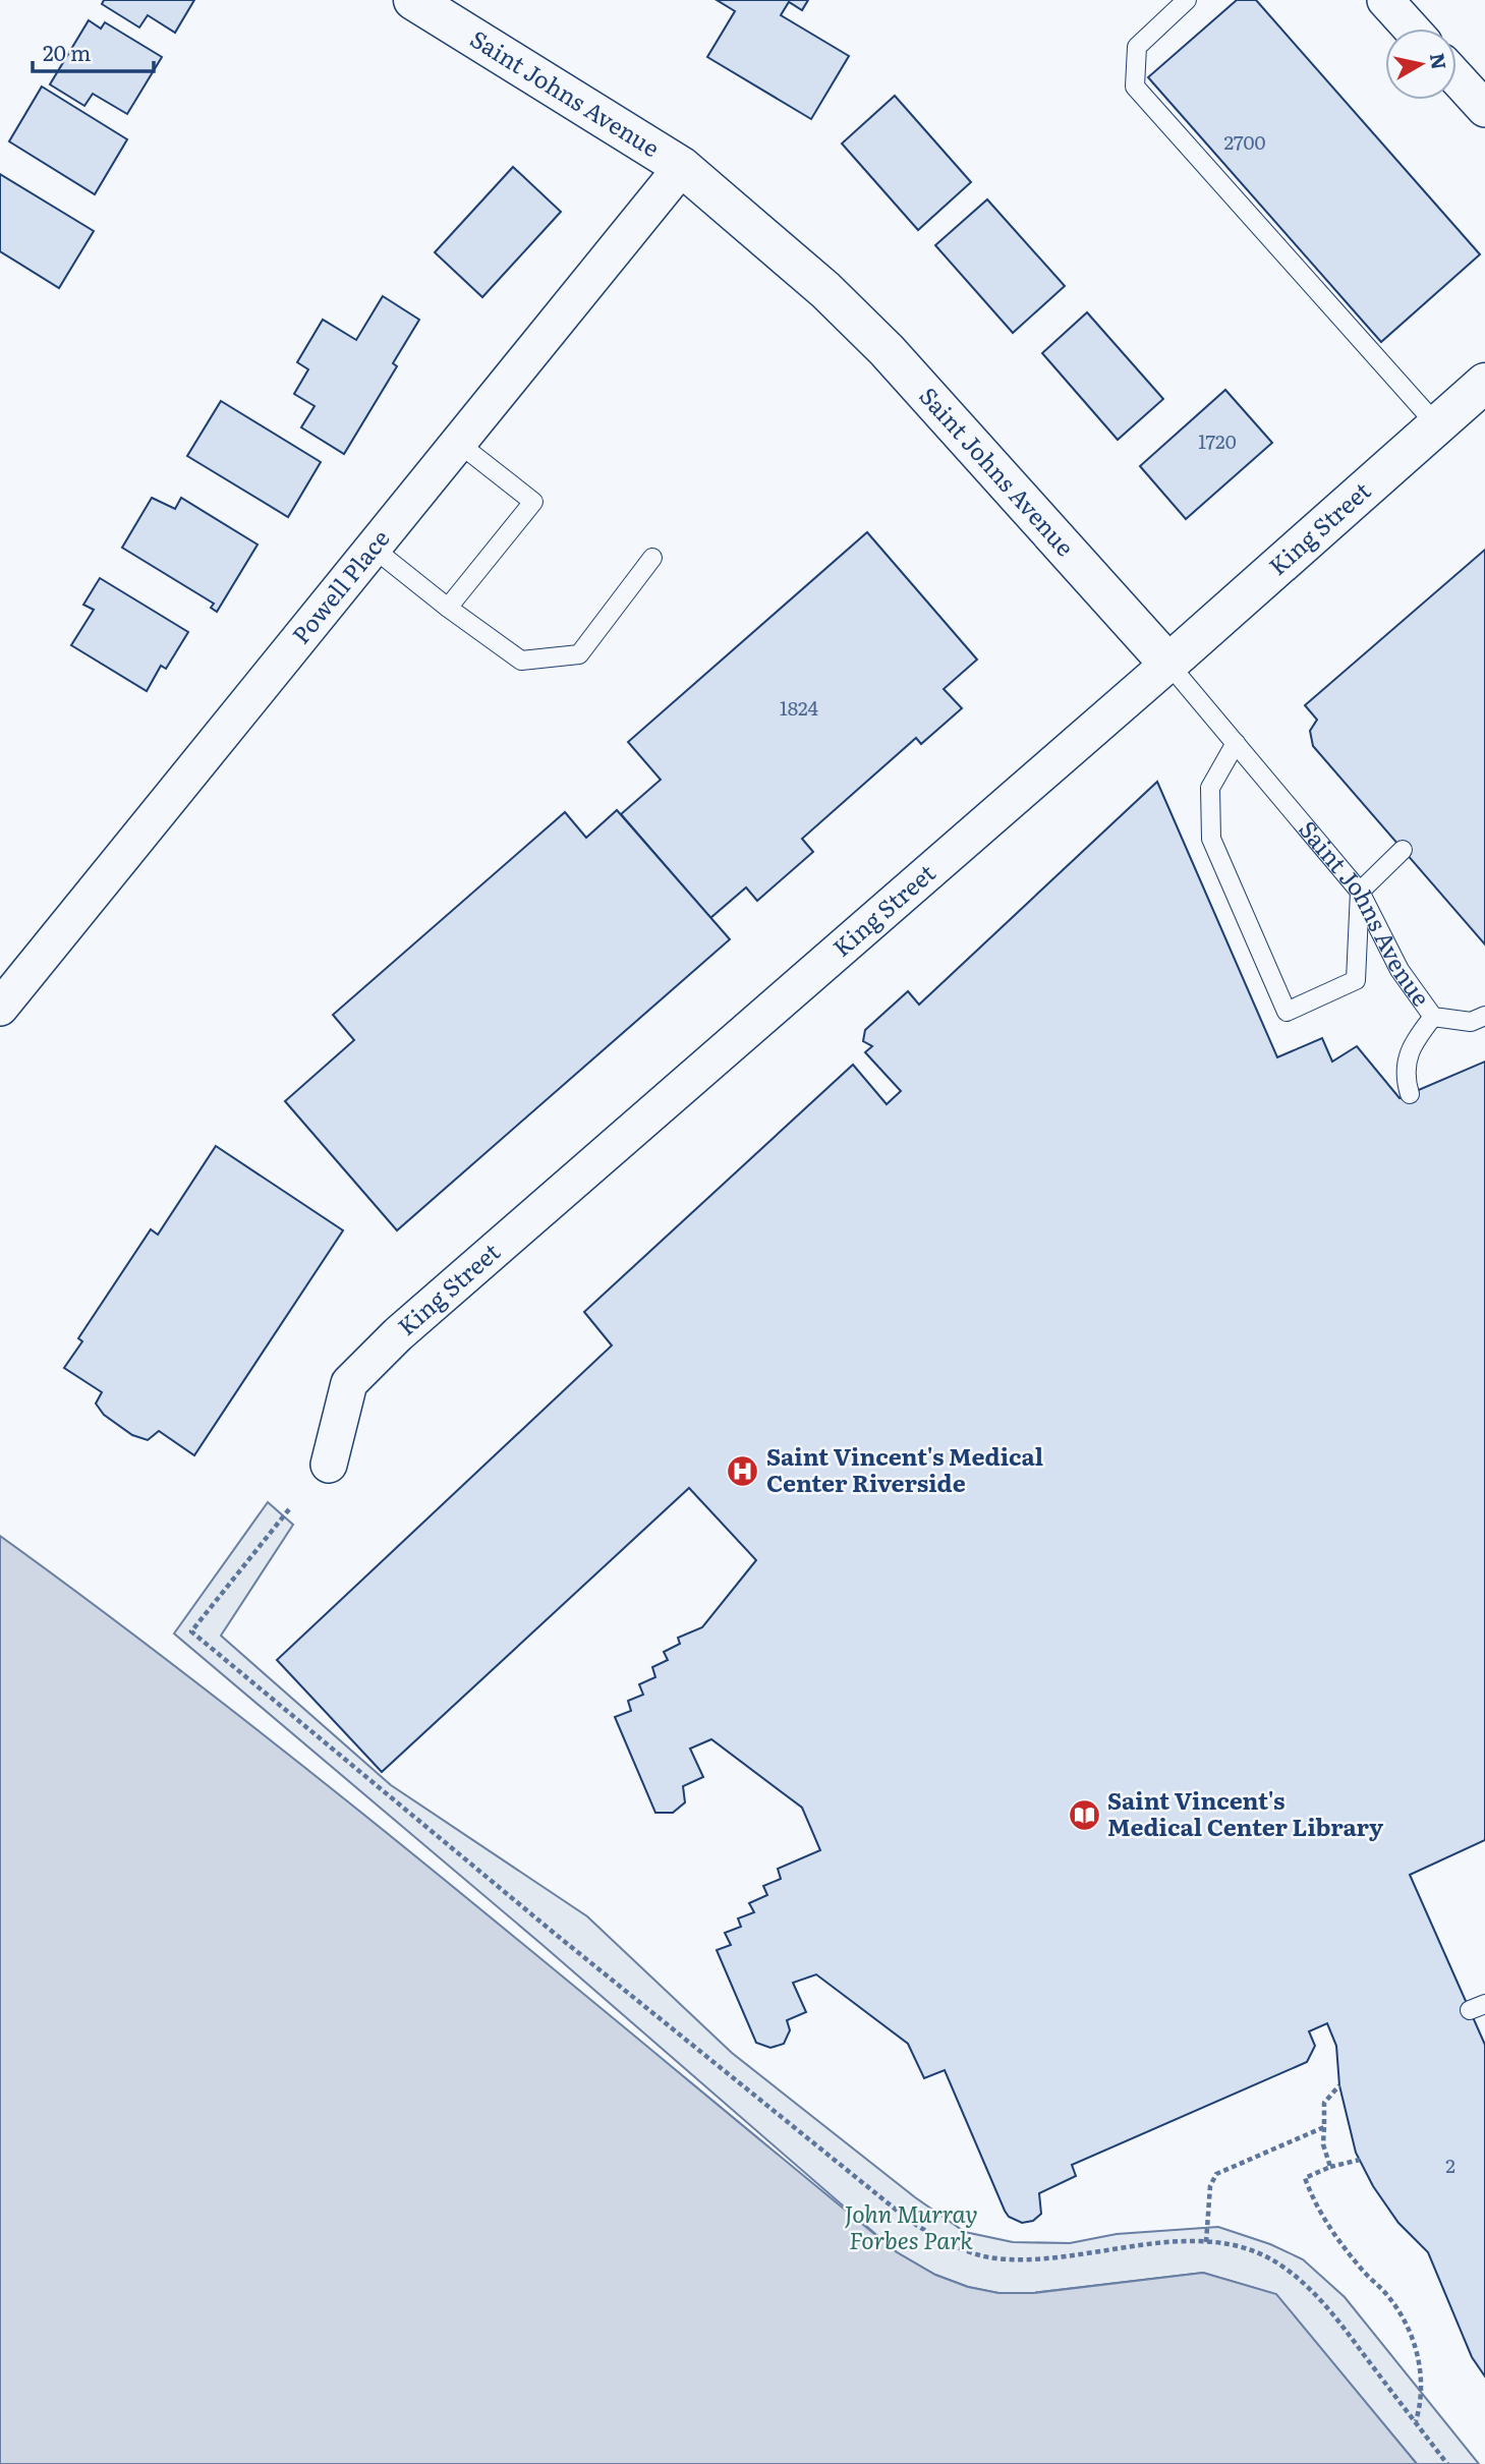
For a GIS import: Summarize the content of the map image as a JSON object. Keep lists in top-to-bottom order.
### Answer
{
  "streets": {
    "main road": ["Saint Johns Avenue", "King Street"],
    "street": ["Powell Place"]
  },
  "crossings": [
    ["Saint Johns Avenue", "King Street"],
    ["Saint Johns Avenue", "Powell Place"]
  ],
  "parks": ["John Murray Forbes Park"],
  "places": {
    "hospital": ["Saint Vincent's Medical Center Riverside"],
    "library": ["Saint Vincent's Medical Center Library"]
  },
  "house_numbers": [
    "2700",
    "1720",
    "1824",
    "2"
  ],
  "scale_bar": "20 m",
  "north": "right"
}
